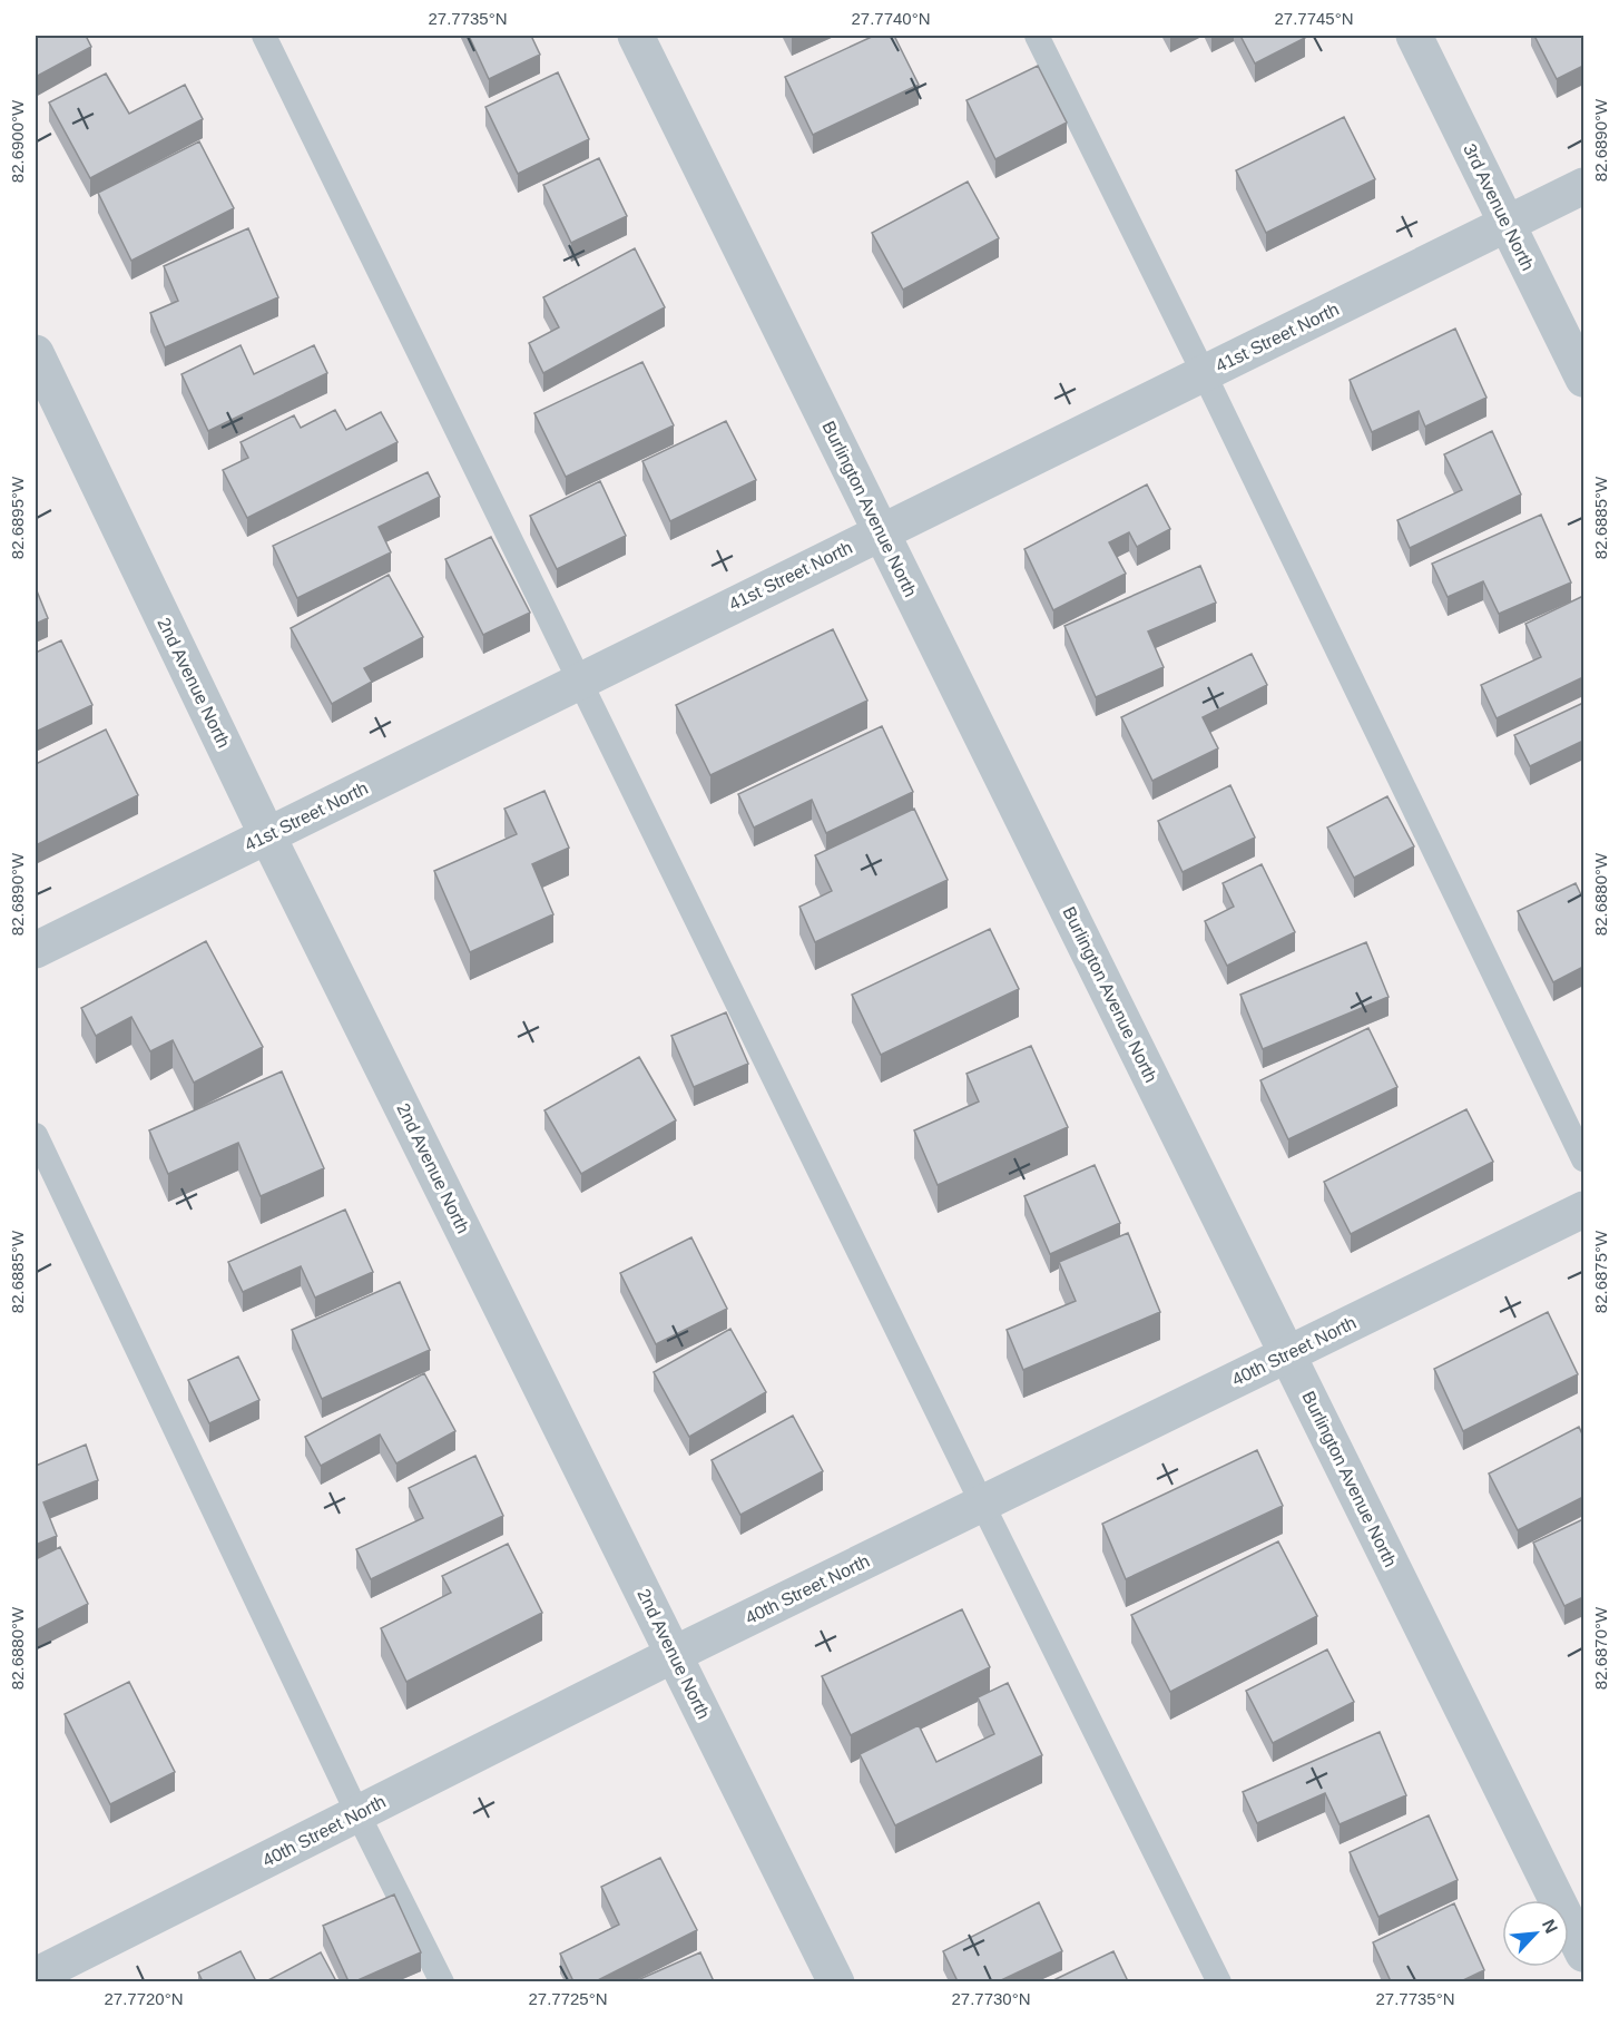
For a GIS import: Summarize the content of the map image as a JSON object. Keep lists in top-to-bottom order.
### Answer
{
  "streets": {
    "street": [
      "3rd Avenue North",
      "41st Street North",
      "Burlington Avenue North",
      "2nd Avenue North",
      "40th Street North"
    ]
  },
  "crossings": [
    ["3rd Avenue North", "41st Street North"],
    ["41st Street North", "Burlington Avenue North"],
    ["41st Street North", "2nd Avenue North"],
    ["Burlington Avenue North", "40th Street North"],
    ["2nd Avenue North", "40th Street North"]
  ],
  "north": "top right",
  "coordinates": [
    "27.7735°N",
    "27.7740°N",
    "27.7745°N",
    "82.6890°W",
    "82.6900°W",
    "82.6885°W",
    "82.6895°W",
    "82.6880°W",
    "82.6875°W",
    "82.6870°W",
    "27.7720°N",
    "27.7725°N",
    "27.7730°N"
  ]
}
